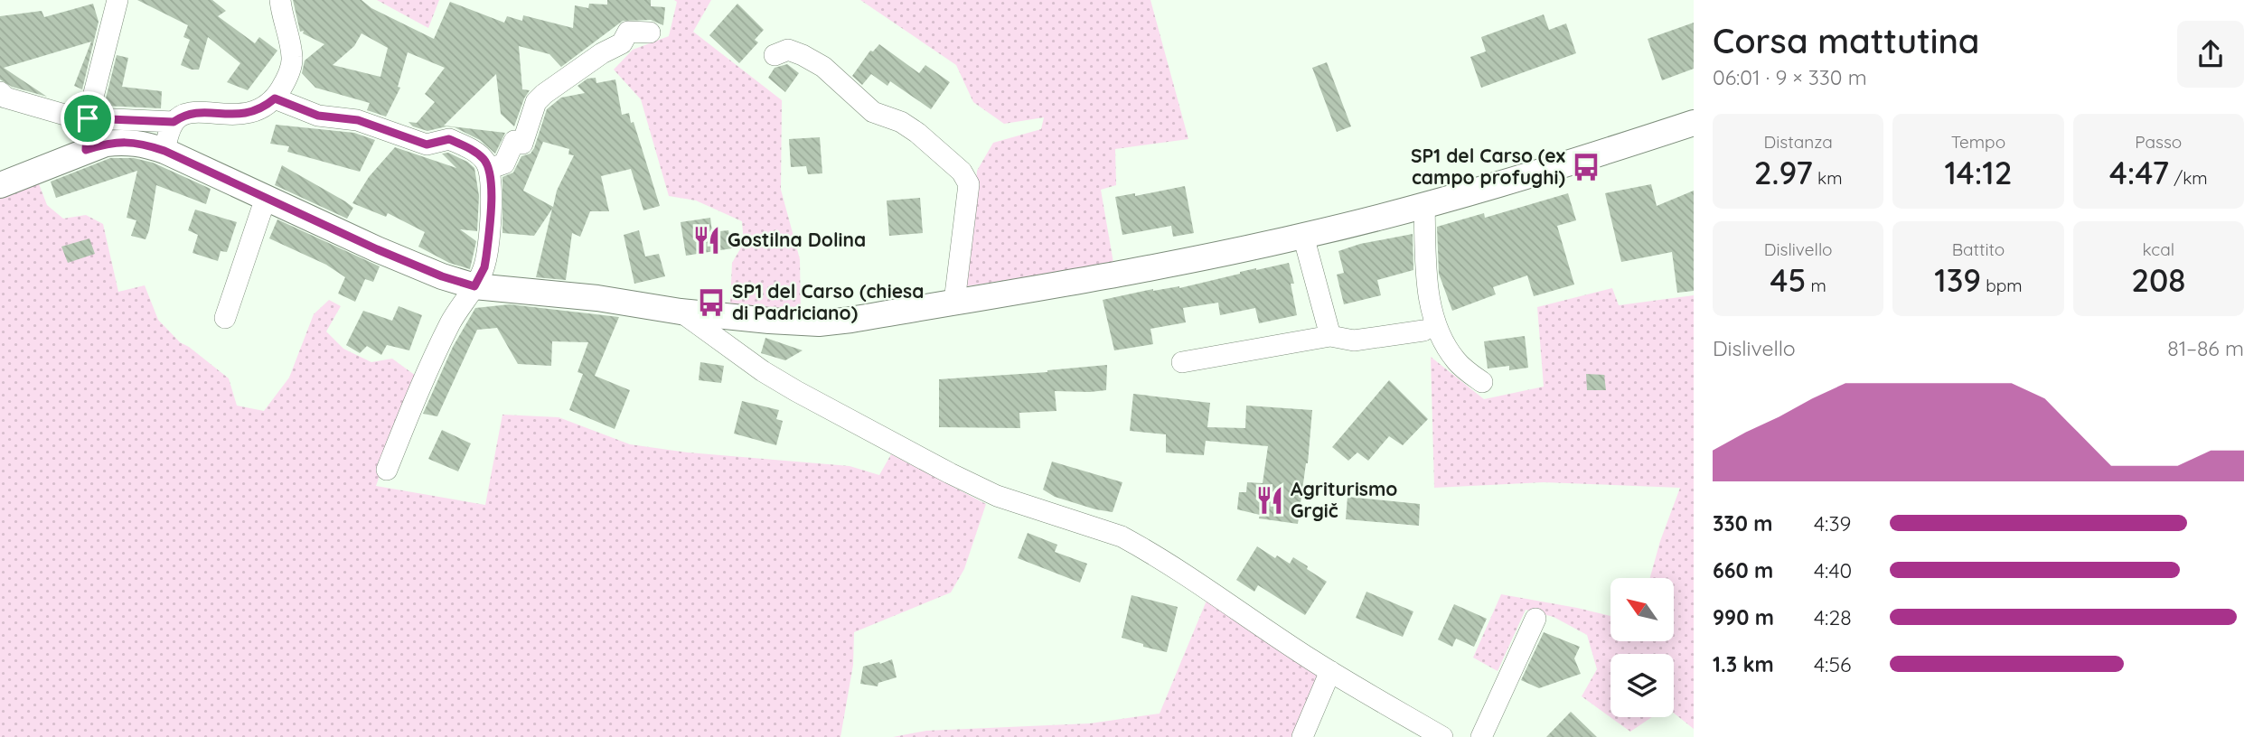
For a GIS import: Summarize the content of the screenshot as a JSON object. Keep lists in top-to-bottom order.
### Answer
{
  "places": {
    "bus stop": ["SP1 del Carso (ex campo profughi)", "SP1 del Carso (chiesa di Padriciano)"],
    "restaurant": ["Gostilna Dolina", "Agriturismo Grgič"]
  },
  "north": "top left",
  "page": {
    "heading": ["Corsa mattutina", "06:01 · 9 × 330 m"],
    "stats": [
      ["Distanza", "2.97 km"],
      ["Tempo", "14:12"],
      ["Passo", "4:47 /km"],
      ["Dislivello", "45 m"],
      ["Battito", "139 bpm"],
      ["kcal", "208"]
    ],
    "chart": ["Dislivello", "81–86 m"],
    "list": [
      {
        "name": "330 m",
        "note": "4:39"
      },
      {
        "name": "660 m",
        "note": "4:40"
      },
      {
        "name": "990 m",
        "note": "4:28"
      },
      {
        "name": "1.3 km",
        "note": "4:56"
      }
    ]
  }
}
